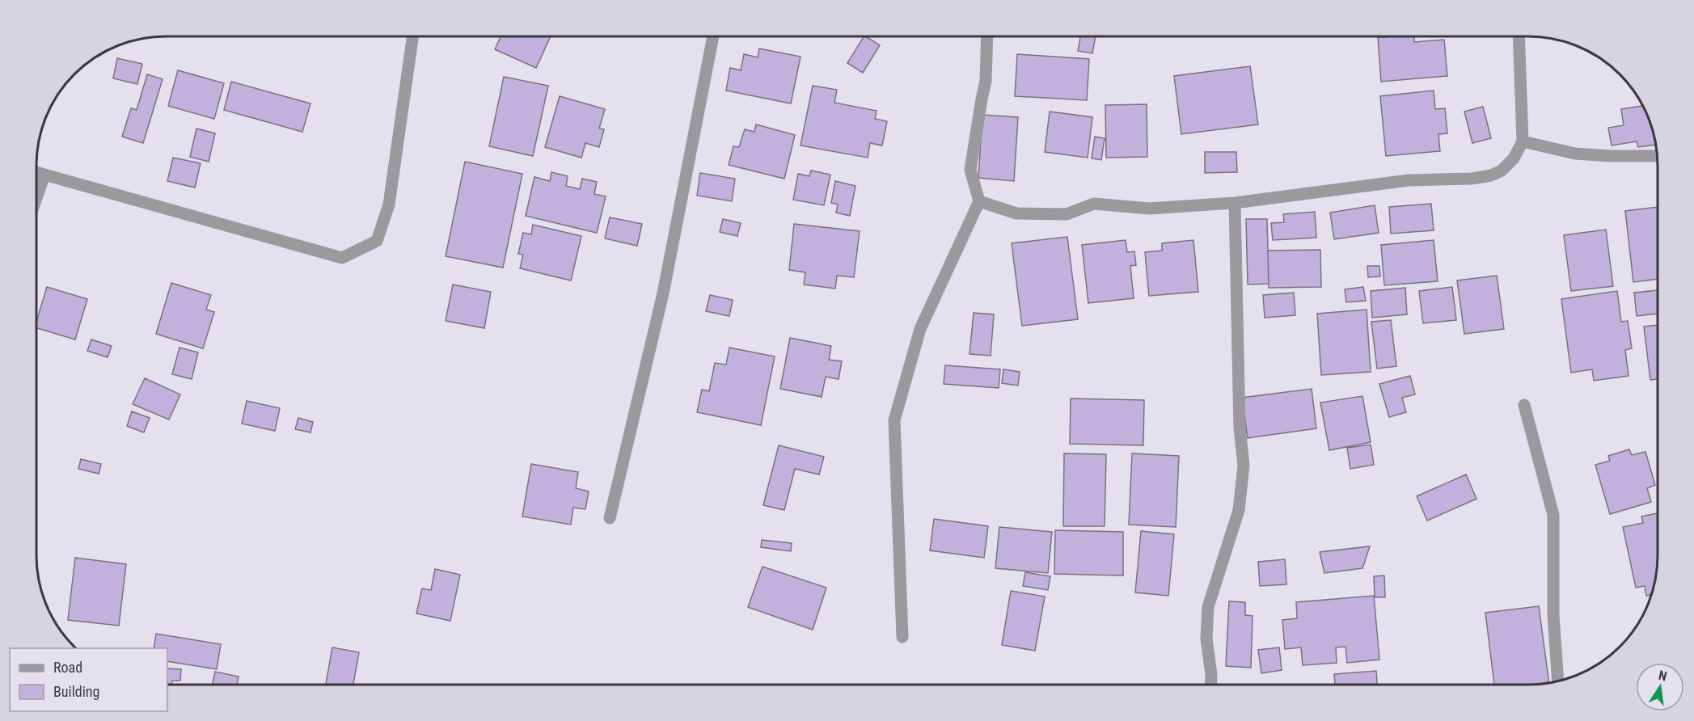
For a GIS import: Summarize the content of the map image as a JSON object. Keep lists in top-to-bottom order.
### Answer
{
  "legend": ["Road", "Building"],
  "north": "top"
}
